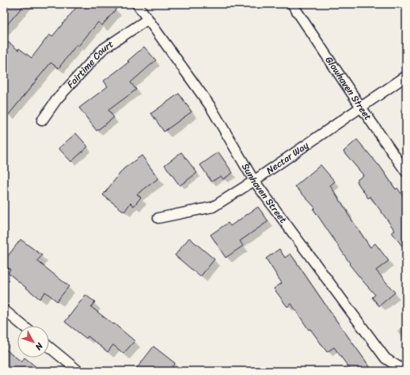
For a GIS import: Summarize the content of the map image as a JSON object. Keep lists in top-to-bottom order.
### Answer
{
  "streets": {
    "street": [
      "Fairtime Court",
      "Glowhaven Street",
      "Nectar Way",
      "Sunhaven Street"
    ]
  },
  "crossings": [
    ["Fairtime Court", "Sunhaven Street"],
    ["Glowhaven Street", "Nectar Way"],
    ["Nectar Way", "Sunhaven Street"]
  ],
  "north": "bottom right"
}
